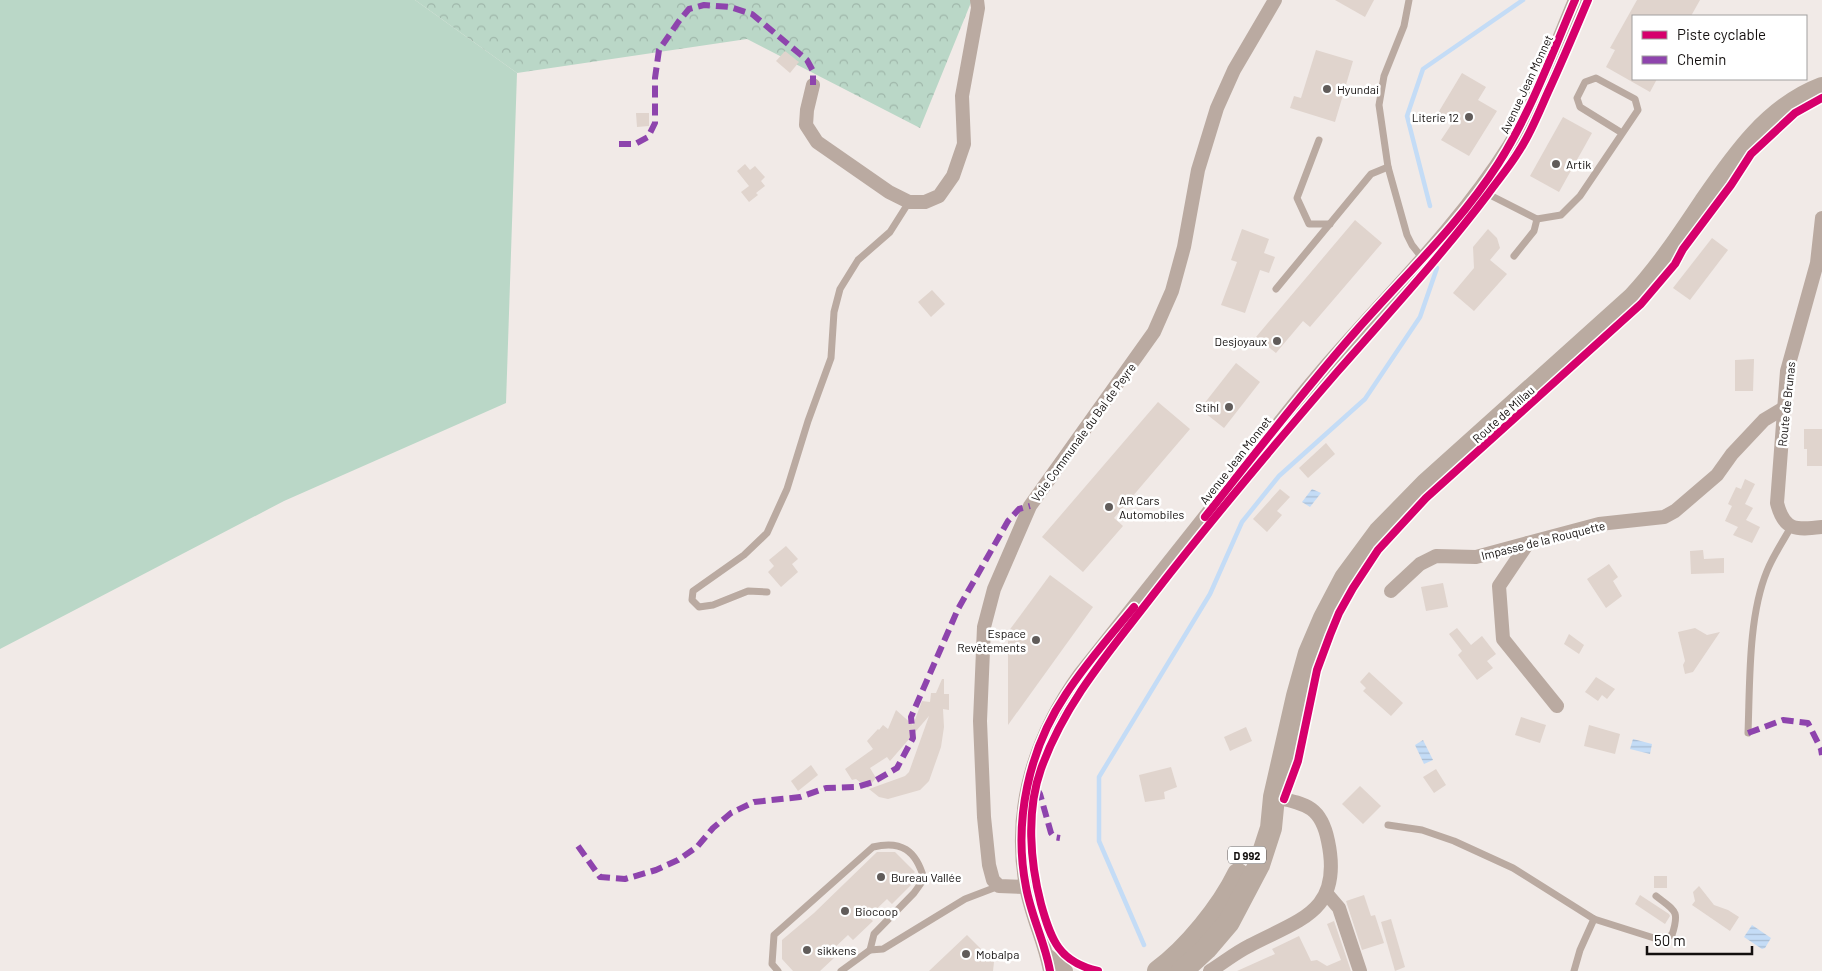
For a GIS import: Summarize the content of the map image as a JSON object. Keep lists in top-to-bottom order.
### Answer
{
  "streets": {
    "main road": ["Route de Millau", "D 992"],
    "street": [
      "Avenue Jean Monnet",
      "Route de Brunas",
      "Voie Communale du Bal de Peyre",
      "Impasse de la Rouquette"
    ]
  },
  "crossings": [
    ["Route de Brunas", "Impasse de la Rouquette"]
  ],
  "places": [
    "Hyundai",
    "Literie 12",
    "Artik",
    "Desjoyaux",
    "Stihl",
    "AR Cars Automobiles",
    "Espace Revêtements",
    "Bureau Vallée",
    "Biocoop",
    "sikkens",
    "Mobalpa"
  ],
  "legend": ["Piste cyclable", "Chemin"],
  "scale_bar": "50 m"
}
